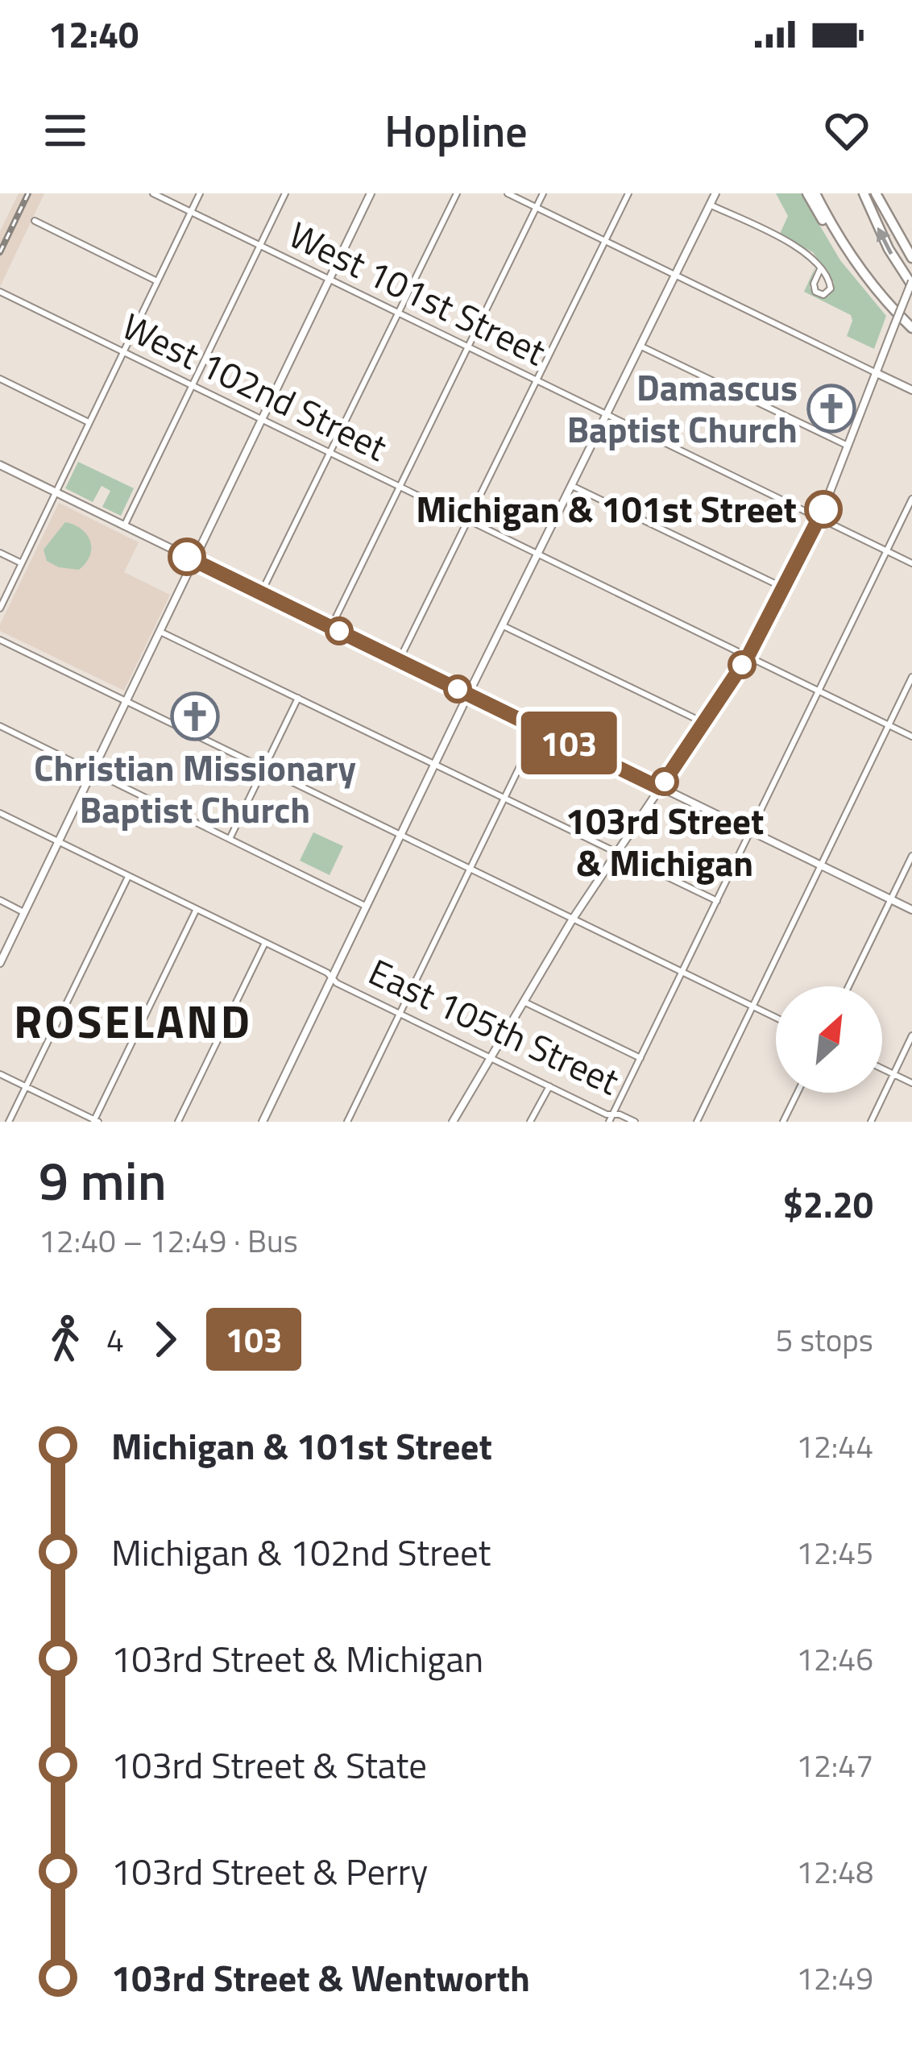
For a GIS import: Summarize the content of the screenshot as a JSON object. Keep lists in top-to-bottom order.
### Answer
{
  "streets": {
    "street": ["West 101st Street", "West 102nd Street", "East 105th Street"]
  },
  "districts": ["ROSELAND"],
  "places": {
    "church": ["Damascus Baptist Church", "Christian Missionary Baptist Church"],
    "other": ["Michigan & 101st Street", "103rd Street & Michigan"]
  },
  "lines": ["bus line 103"],
  "north": "top right",
  "page": {
    "status": "12:40",
    "header": "Hopline",
    "on_map": "103",
    "heading": ["9 min", "12:40 – 12:49 · Bus", "$2.20"],
    "legs": ["4", "103", "5 stops"],
    "list": [
      {
        "name": "Michigan & 101st Street",
        "value": "12:44"
      },
      {
        "name": "Michigan & 102nd Street",
        "value": "12:45"
      },
      {
        "name": "103rd Street & Michigan",
        "value": "12:46"
      },
      {
        "name": "103rd Street & State",
        "value": "12:47"
      },
      {
        "name": "103rd Street & Perry",
        "value": "12:48"
      },
      {
        "name": "103rd Street & Wentworth",
        "value": "12:49"
      }
    ]
  }
}
